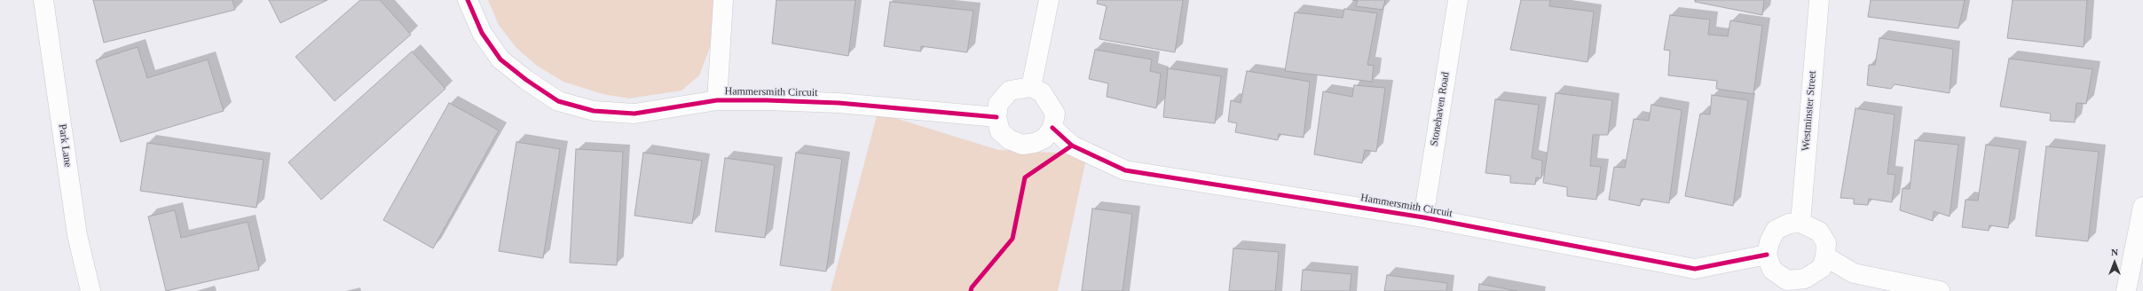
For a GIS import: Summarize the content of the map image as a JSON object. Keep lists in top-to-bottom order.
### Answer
{
  "streets": {
    "street": [
      "Hammersmith Circuit",
      "Stonehaven Road",
      "Westminster Street",
      "Park Lane"
    ]
  },
  "crossings": [
    ["Hammersmith Circuit", "Stonehaven Road"],
    ["Hammersmith Circuit", "Westminster Street"]
  ],
  "north": "top"
}
